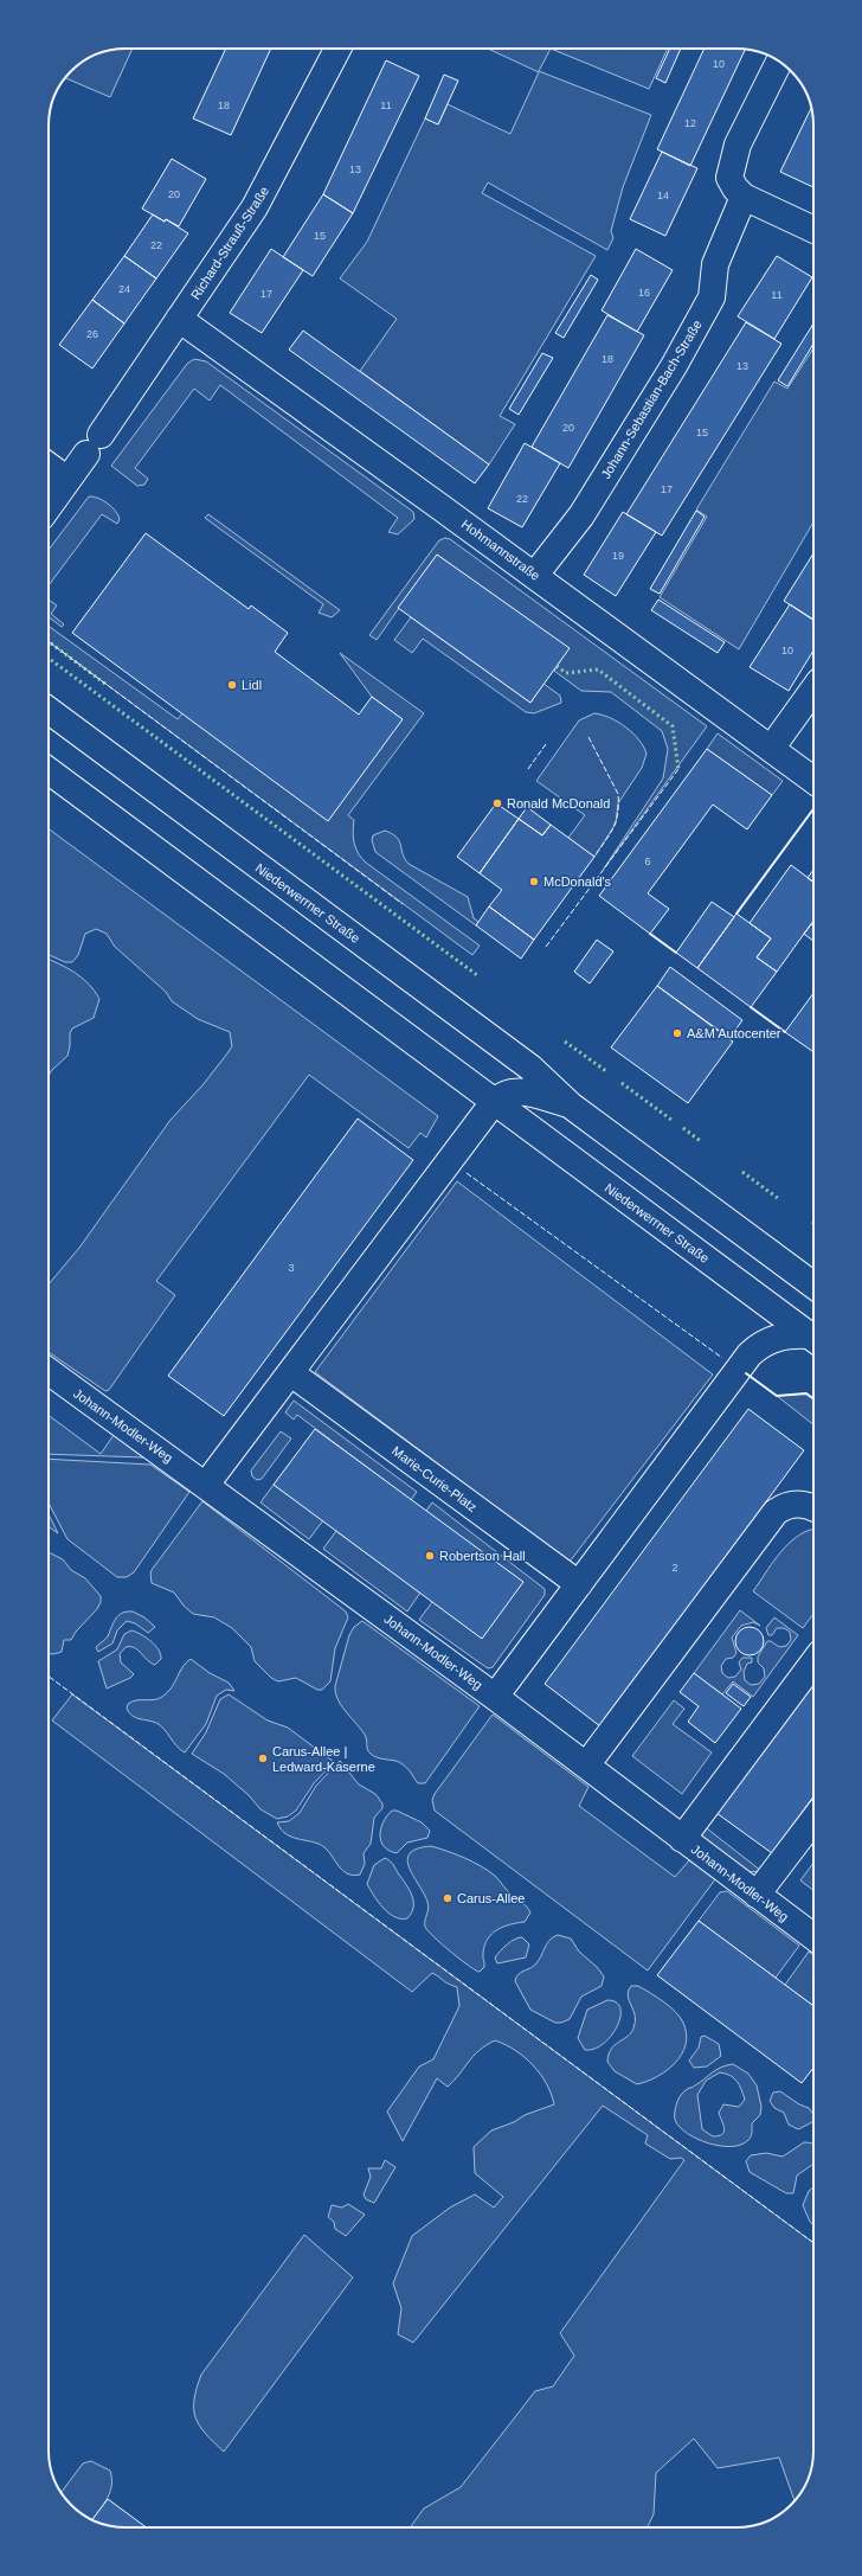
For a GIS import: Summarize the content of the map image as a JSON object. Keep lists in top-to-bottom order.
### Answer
{
  "streets": {
    "street": [
      "Richard-Strauß-Straße",
      "Johann-Sebastian-Bach-Straße",
      "Hohmannstraße",
      "Niederwerrner Straße",
      "Johann-Modler-Weg",
      "Marie-Curie-Platz"
    ]
  },
  "crossings": [
    ["Richard-Strauß-Straße", "Hohmannstraße"],
    ["Johann-Sebastian-Bach-Straße", "Hohmannstraße"]
  ],
  "places": [
    "Lidl",
    "Ronald McDonald",
    "McDonald's",
    "A&M Autocenter",
    "Robertson Hall",
    "Carus-Allee | Ledward-Kaserne",
    "Carus-Allee"
  ],
  "house_numbers": [
    "10",
    "18",
    "11",
    "12",
    "13",
    "20",
    "14",
    "15",
    "22",
    "24",
    "16",
    "17",
    "11",
    "26",
    "18",
    "13",
    "20",
    "15",
    "17",
    "22",
    "19",
    "10",
    "6",
    "3",
    "2"
  ]
}
